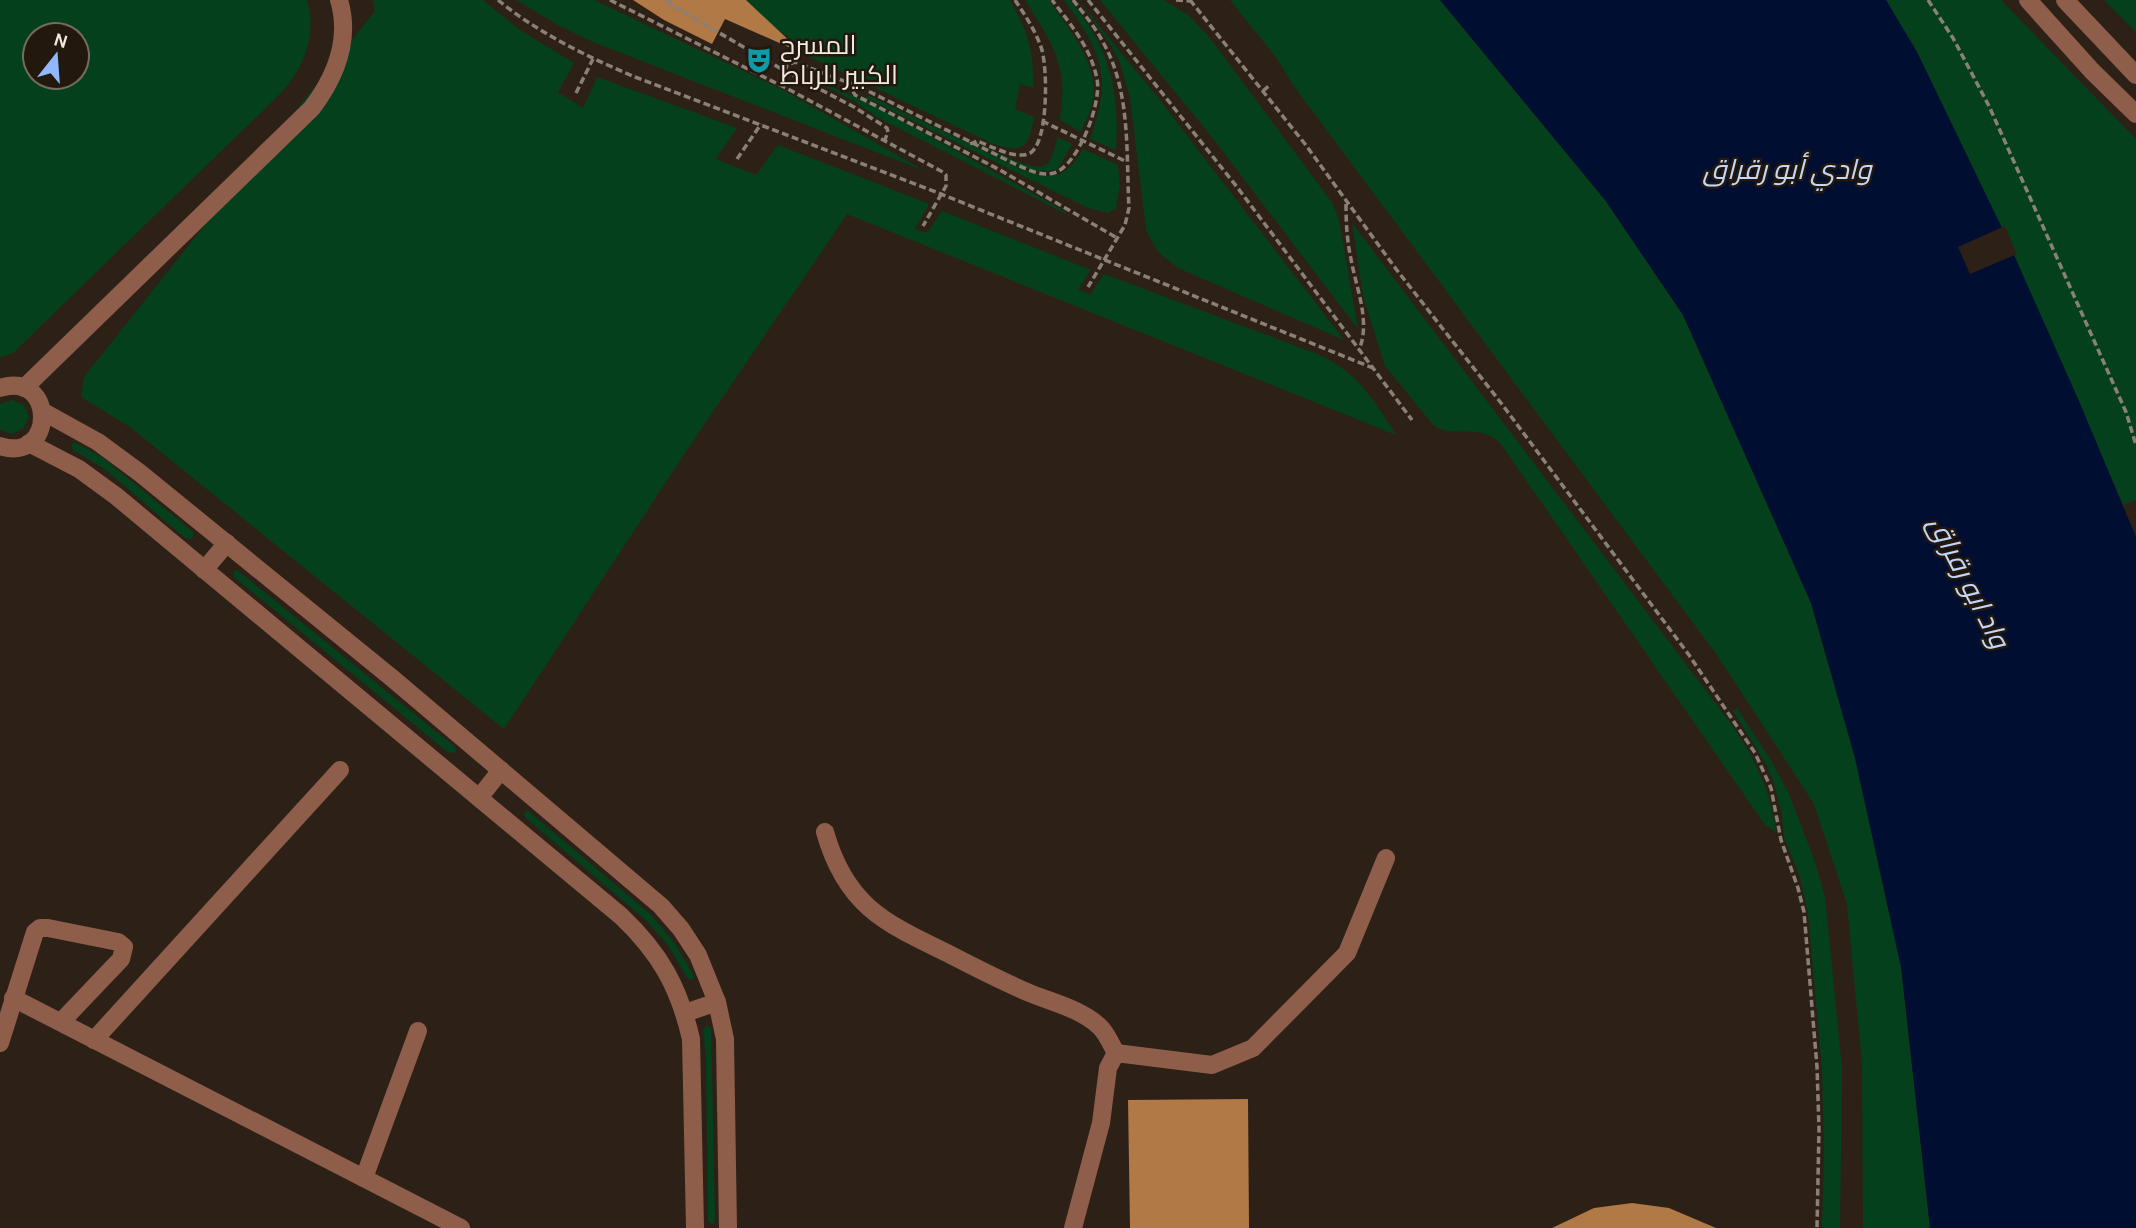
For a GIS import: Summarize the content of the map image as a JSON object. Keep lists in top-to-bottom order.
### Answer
{
  "water": ["وادي أبو رقراق", "واد ابو رقراق"],
  "places": {
    "theatre": ["المسرح الكبير للرباط"]
  },
  "north": "top"
}
